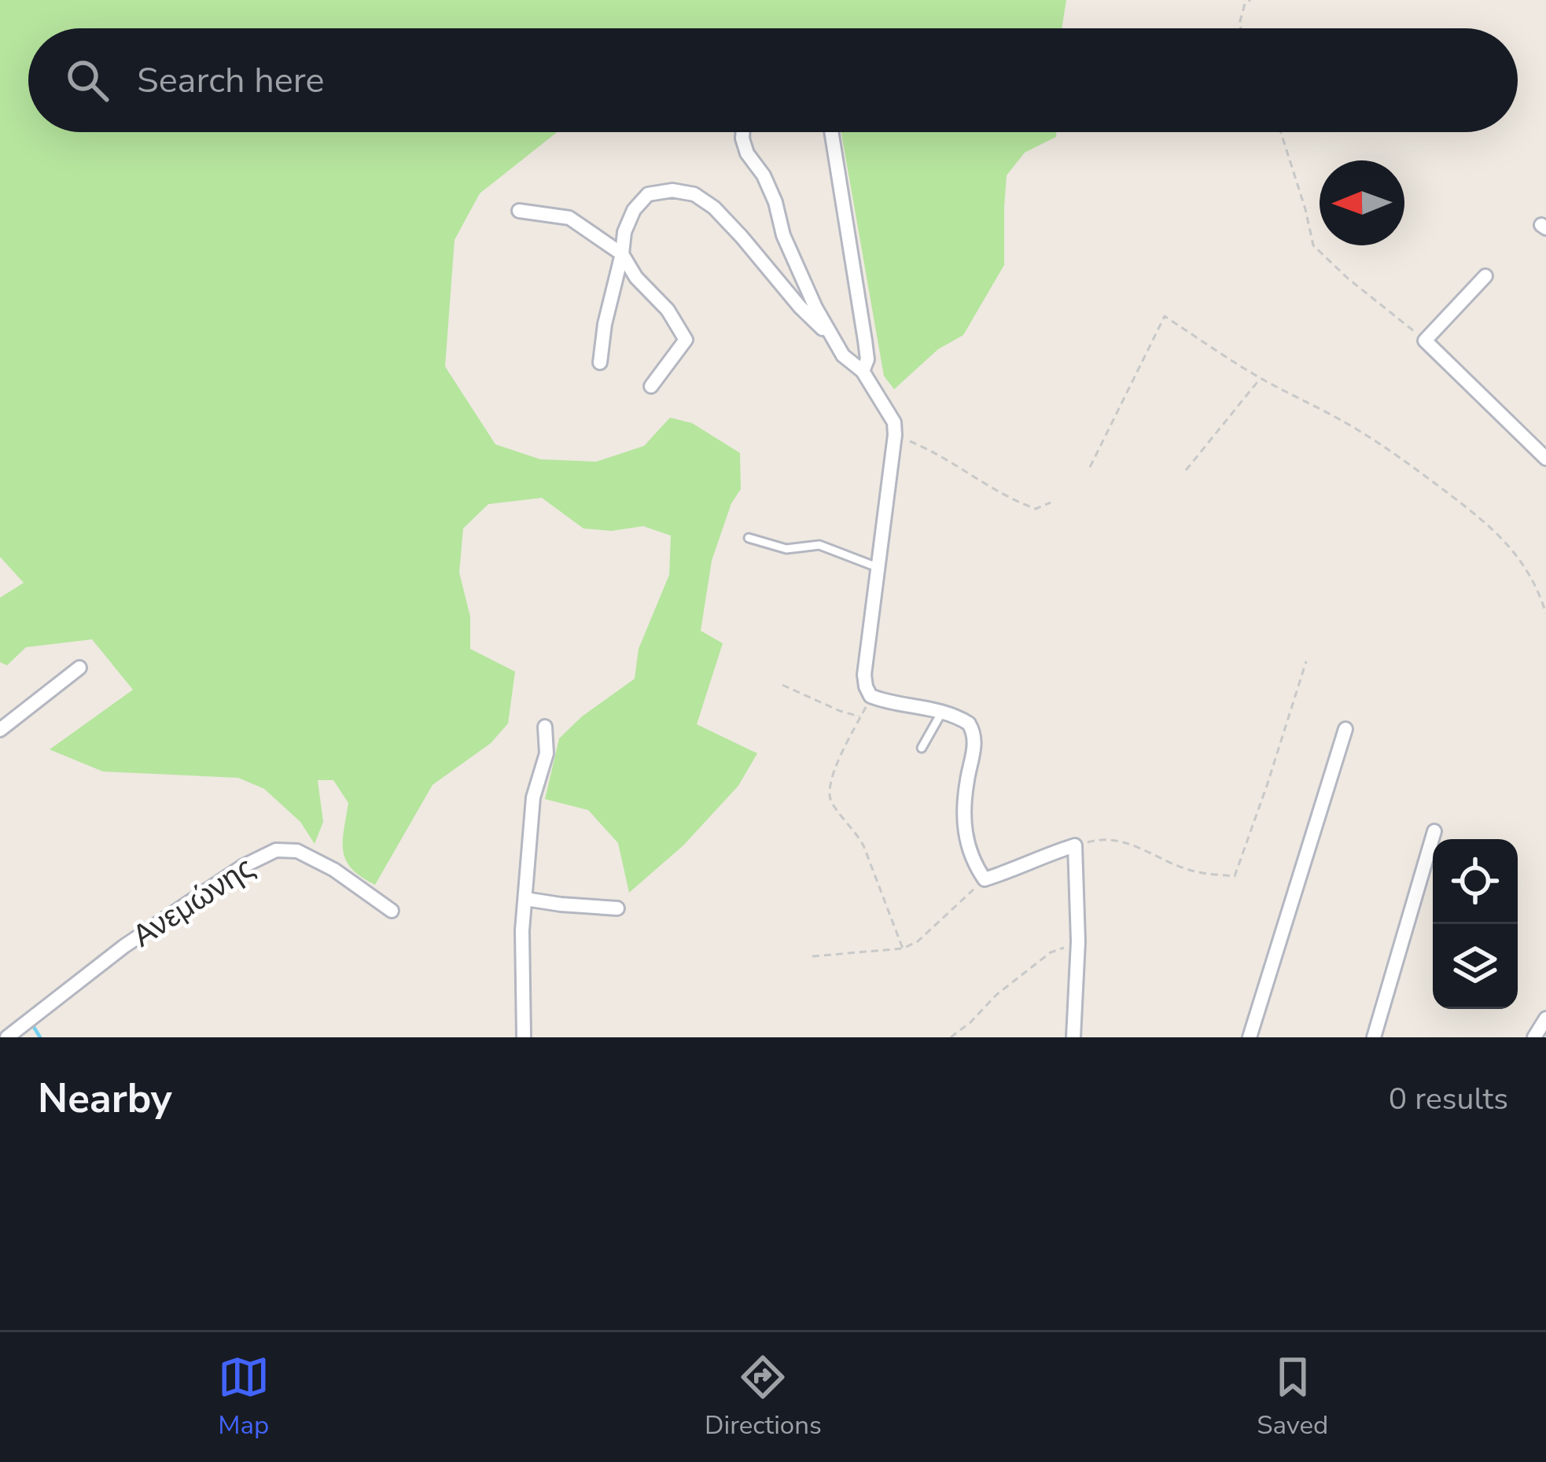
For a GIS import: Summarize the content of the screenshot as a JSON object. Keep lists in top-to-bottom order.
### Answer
{
  "streets": {
    "street": ["Ανεμώνης"]
  },
  "north": "left",
  "page": {
    "search": "Search here",
    "heading": ["Nearby", "0 results"],
    "nav": ["Map", "Directions", "Saved"]
  }
}
